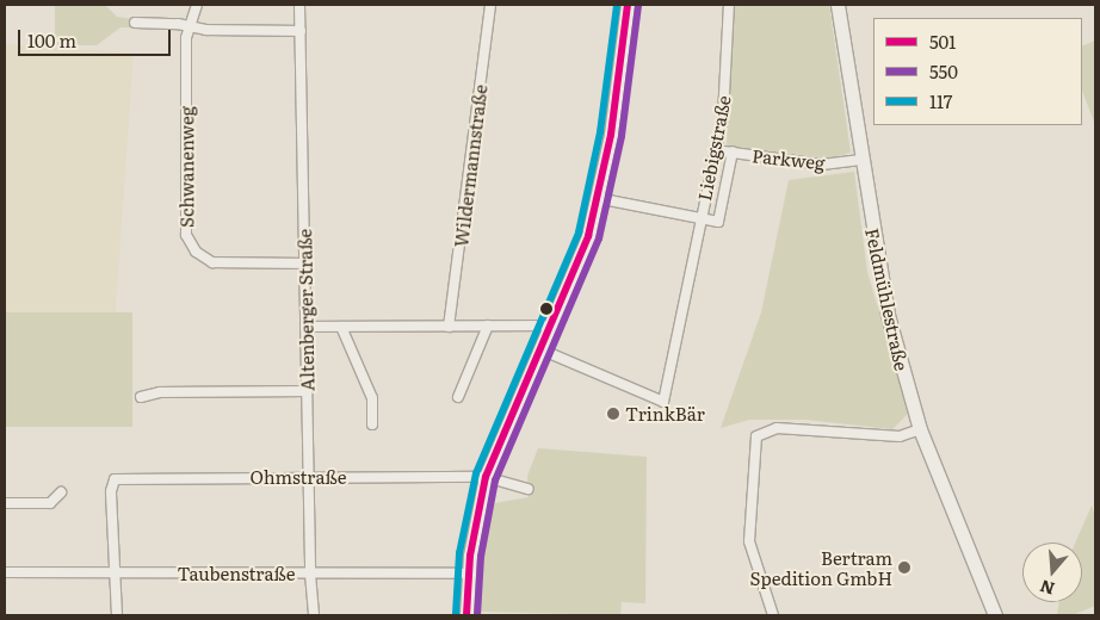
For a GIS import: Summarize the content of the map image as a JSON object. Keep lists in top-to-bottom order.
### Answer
{
  "streets": {
    "main road": ["Feldmühlestraße"],
    "street": [
      "Liebigstraße",
      "Parkweg",
      "Wildermannstraße",
      "Schwanenweg",
      "Altenberger Straße",
      "Ohmstraße",
      "Taubenstraße"
    ]
  },
  "crossings": [
    ["Liebigstraße", "Parkweg"],
    ["Parkweg", "Feldmühlestraße"],
    ["Schwanenweg", "Altenberger Straße"],
    ["Altenberger Straße", "Ohmstraße"],
    ["Altenberger Straße", "Taubenstraße"],
    ["Ohmstraße", "Taubenstraße"]
  ],
  "places": ["TrinkBär", "Bertram Spedition GmbH"],
  "lines": ["transit line 501", "transit line 117", "transit line 550"],
  "legend": ["501", "550", "117"],
  "scale_bar": "100 m",
  "north": "bottom"
}
